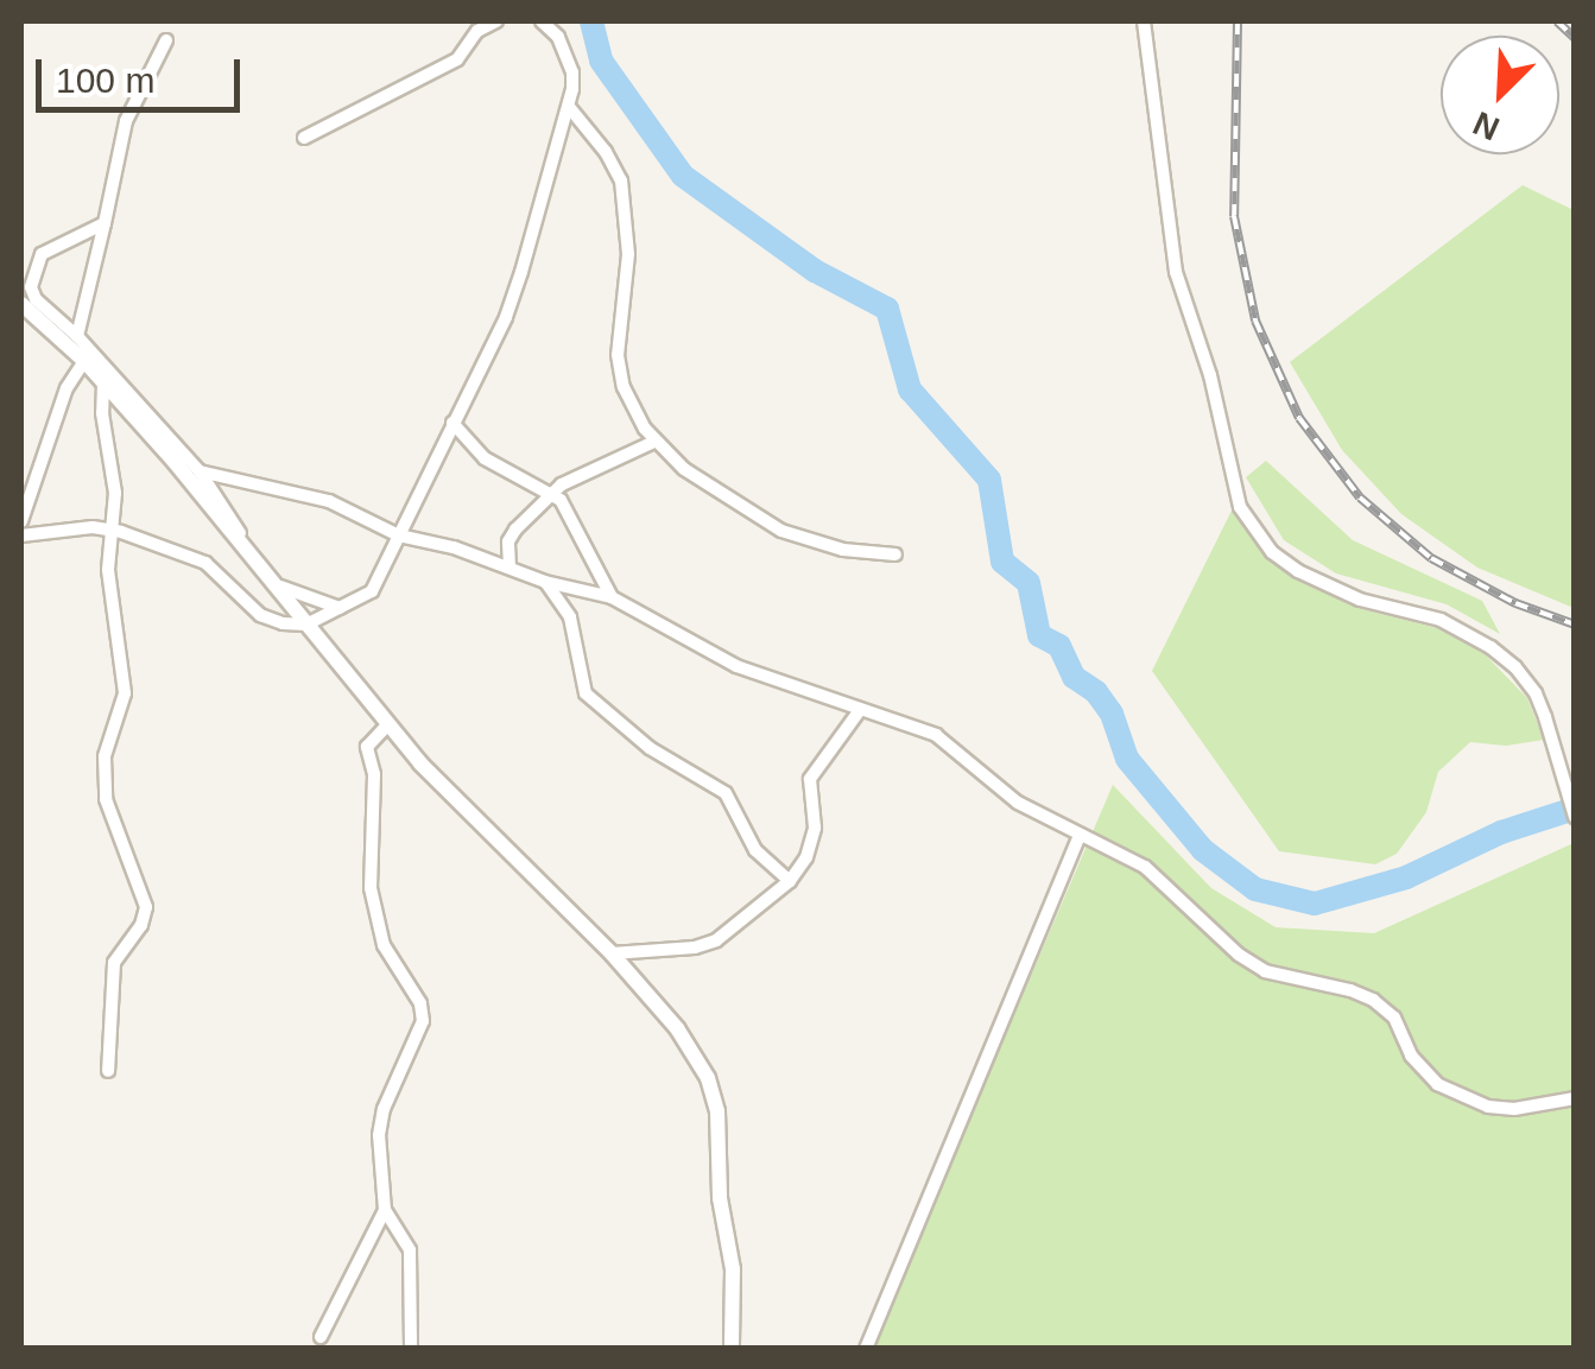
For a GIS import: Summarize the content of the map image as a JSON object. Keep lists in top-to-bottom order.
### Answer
{
  "scale_bar": "100 m",
  "north": "bottom left"
}
